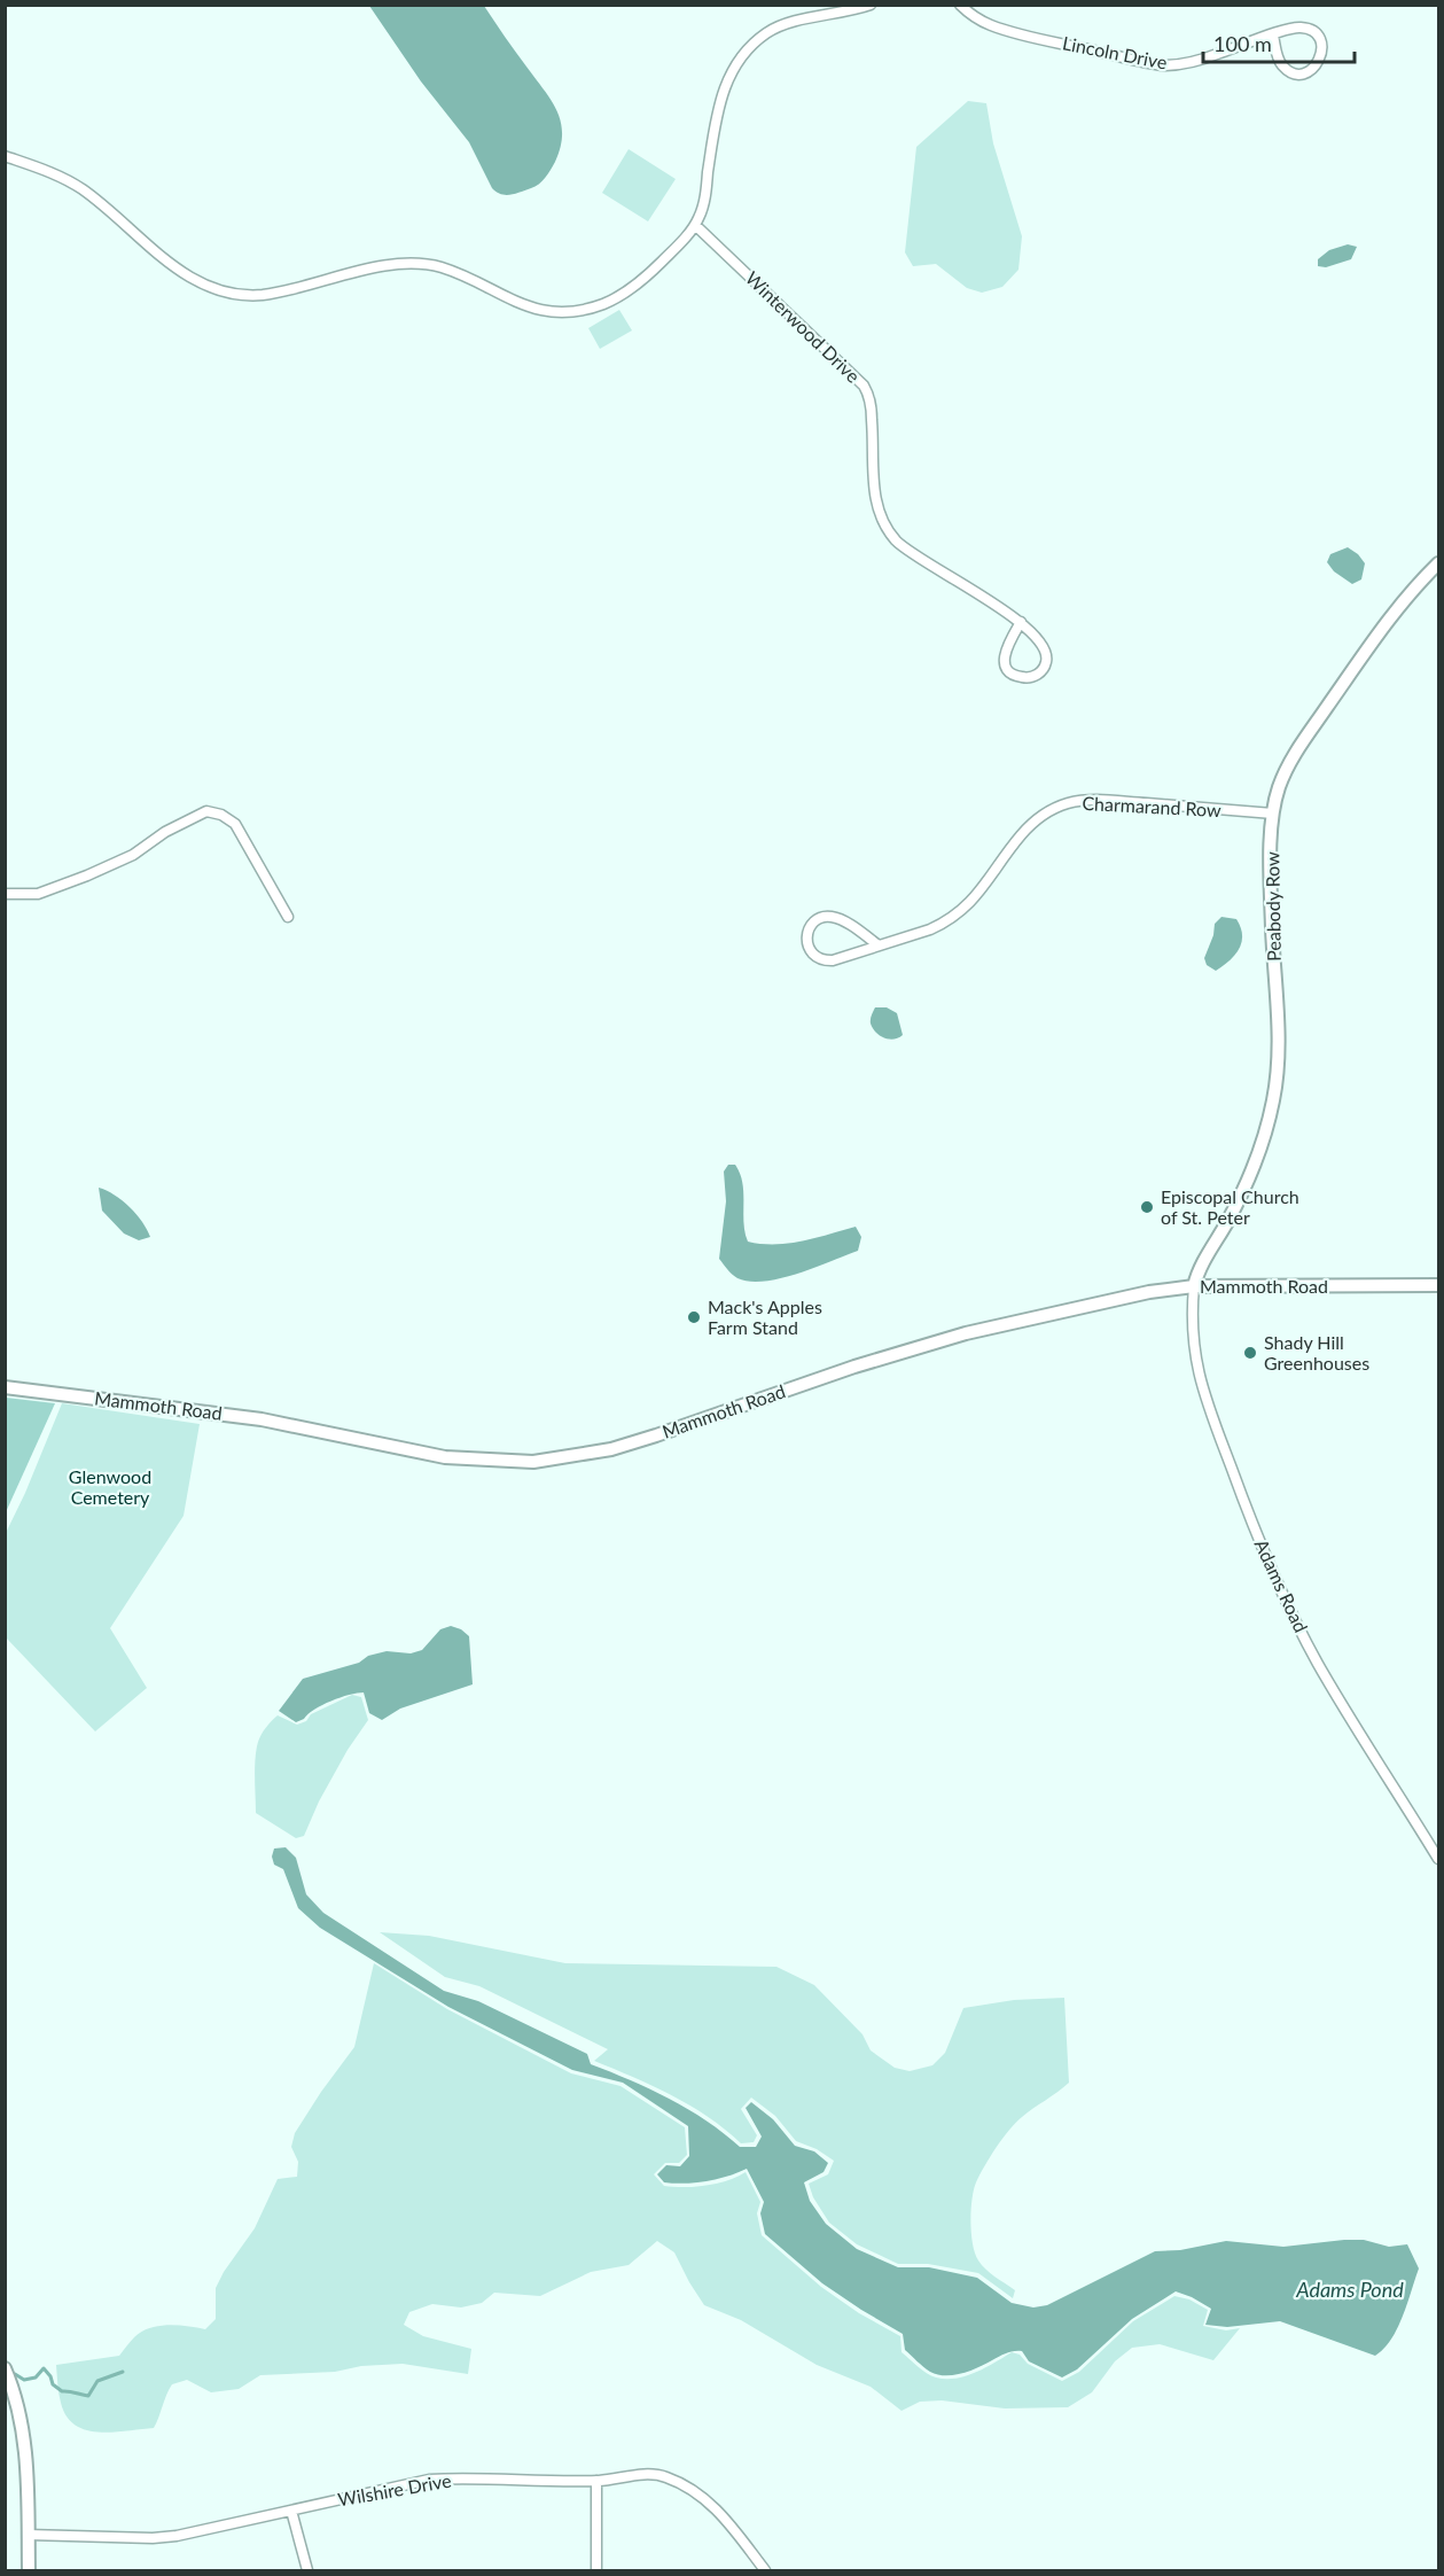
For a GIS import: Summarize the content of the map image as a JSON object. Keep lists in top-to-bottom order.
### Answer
{
  "streets": {
    "main road": ["Peabody Row", "Mammoth Road"],
    "street": [
      "Lincoln Drive",
      "Winterwood Drive",
      "Charmarand Row",
      "Adams Road",
      "Wilshire Drive"
    ]
  },
  "crossings": [
    ["Charmarand Row", "Peabody Row"],
    ["Peabody Row", "Mammoth Road"],
    ["Peabody Row", "Adams Road"],
    ["Mammoth Road", "Adams Road"]
  ],
  "water": ["Adams Pond"],
  "parks": ["Glenwood Cemetery"],
  "places": ["Episcopal Church of St. Peter", "Mack's Apples Farm Stand", "Shady Hill Greenhouses"],
  "scale_bar": "100 m"
}
